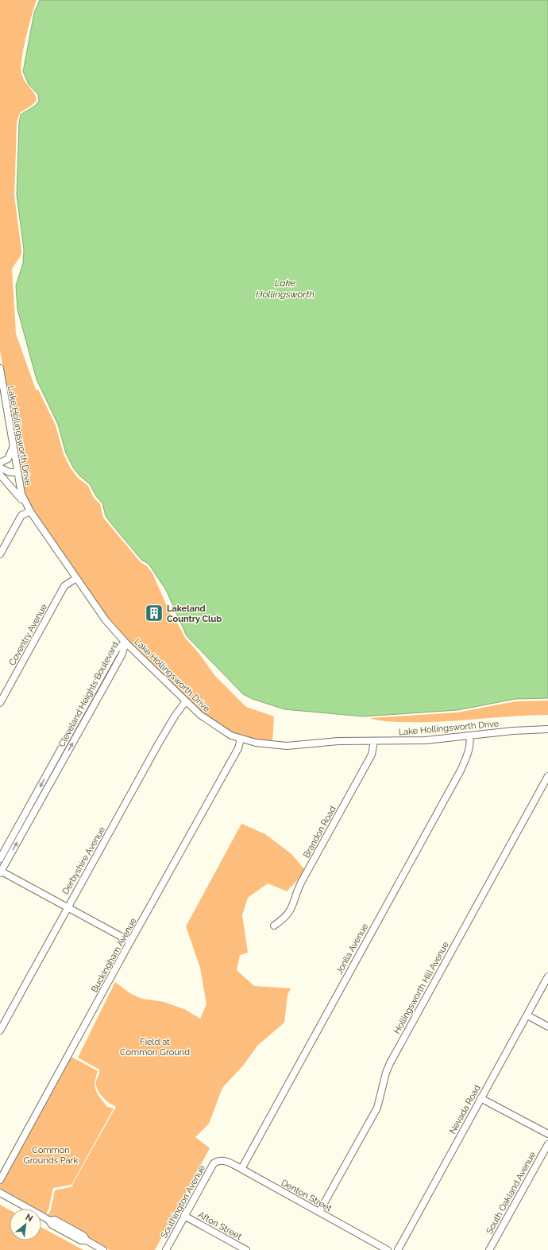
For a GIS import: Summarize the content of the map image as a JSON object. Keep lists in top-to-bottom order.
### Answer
{
  "streets": {
    "street": [
      "Lake Hollingsworth Drive",
      "Coventry Avenue",
      "Cleveland Heights Boulevard",
      "Brandon Road",
      "Derbyshire Avenue",
      "Jonila Avenue",
      "Buckingham Avenue",
      "Hollingsworth Hill Avenue",
      "Nevada Road",
      "South Oakland Avenue",
      "Denton Street",
      "Southington Avenue",
      "Afton Street"
    ]
  },
  "crossings": [
    ["Lake Hollingsworth Drive", "Coventry Avenue"],
    ["Lake Hollingsworth Drive", "Cleveland Heights Boulevard"],
    ["Lake Hollingsworth Drive", "Brandon Road"],
    ["Lake Hollingsworth Drive", "Derbyshire Avenue"],
    ["Lake Hollingsworth Drive", "Jonila Avenue"],
    ["Lake Hollingsworth Drive", "Buckingham Avenue"],
    ["Jonila Avenue", "Denton Street"],
    ["Hollingsworth Hill Avenue", "Denton Street"],
    ["Denton Street", "Southington Avenue"],
    ["Southington Avenue", "Afton Street"]
  ],
  "water": ["Lake Hollingsworth"],
  "parks": ["Field at Common Ground", "Common Grounds Park"],
  "places": {
    "building": ["Lakeland Country Club"]
  },
  "north": "top right"
}
